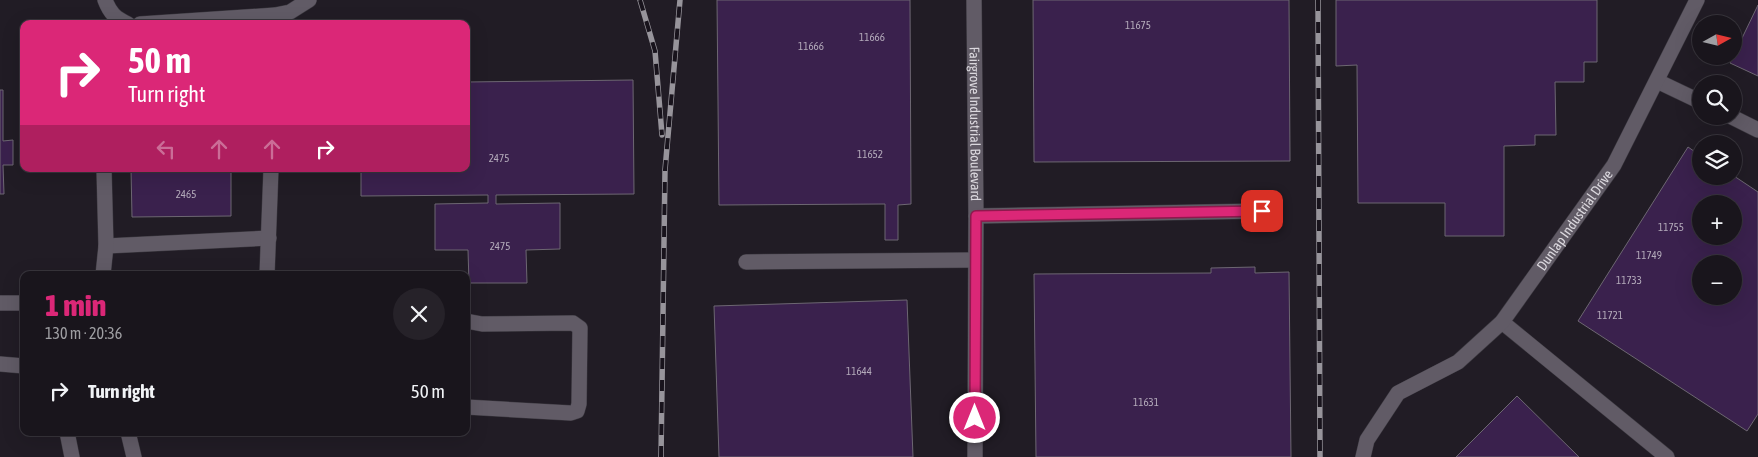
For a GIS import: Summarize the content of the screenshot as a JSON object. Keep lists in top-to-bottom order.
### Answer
{
  "streets": {
    "street": ["Fairgrove Industrial Boulevard", "Dunlap Industrial Drive"]
  },
  "house_numbers": [
    "11675",
    "11666",
    "11666",
    "11652",
    "2475",
    "2465",
    "11755",
    "2475",
    "11749",
    "11733",
    "11721",
    "11644",
    "11631"
  ],
  "north": "right",
  "page": {
    "map_buttons": ["+", "−"],
    "turn": ["50 m", "Turn right"],
    "heading": ["1 min", "130 m · 20:36"],
    "list": [
      {
        "name": "Turn right",
        "value": "50 m"
      }
    ]
  }
}
